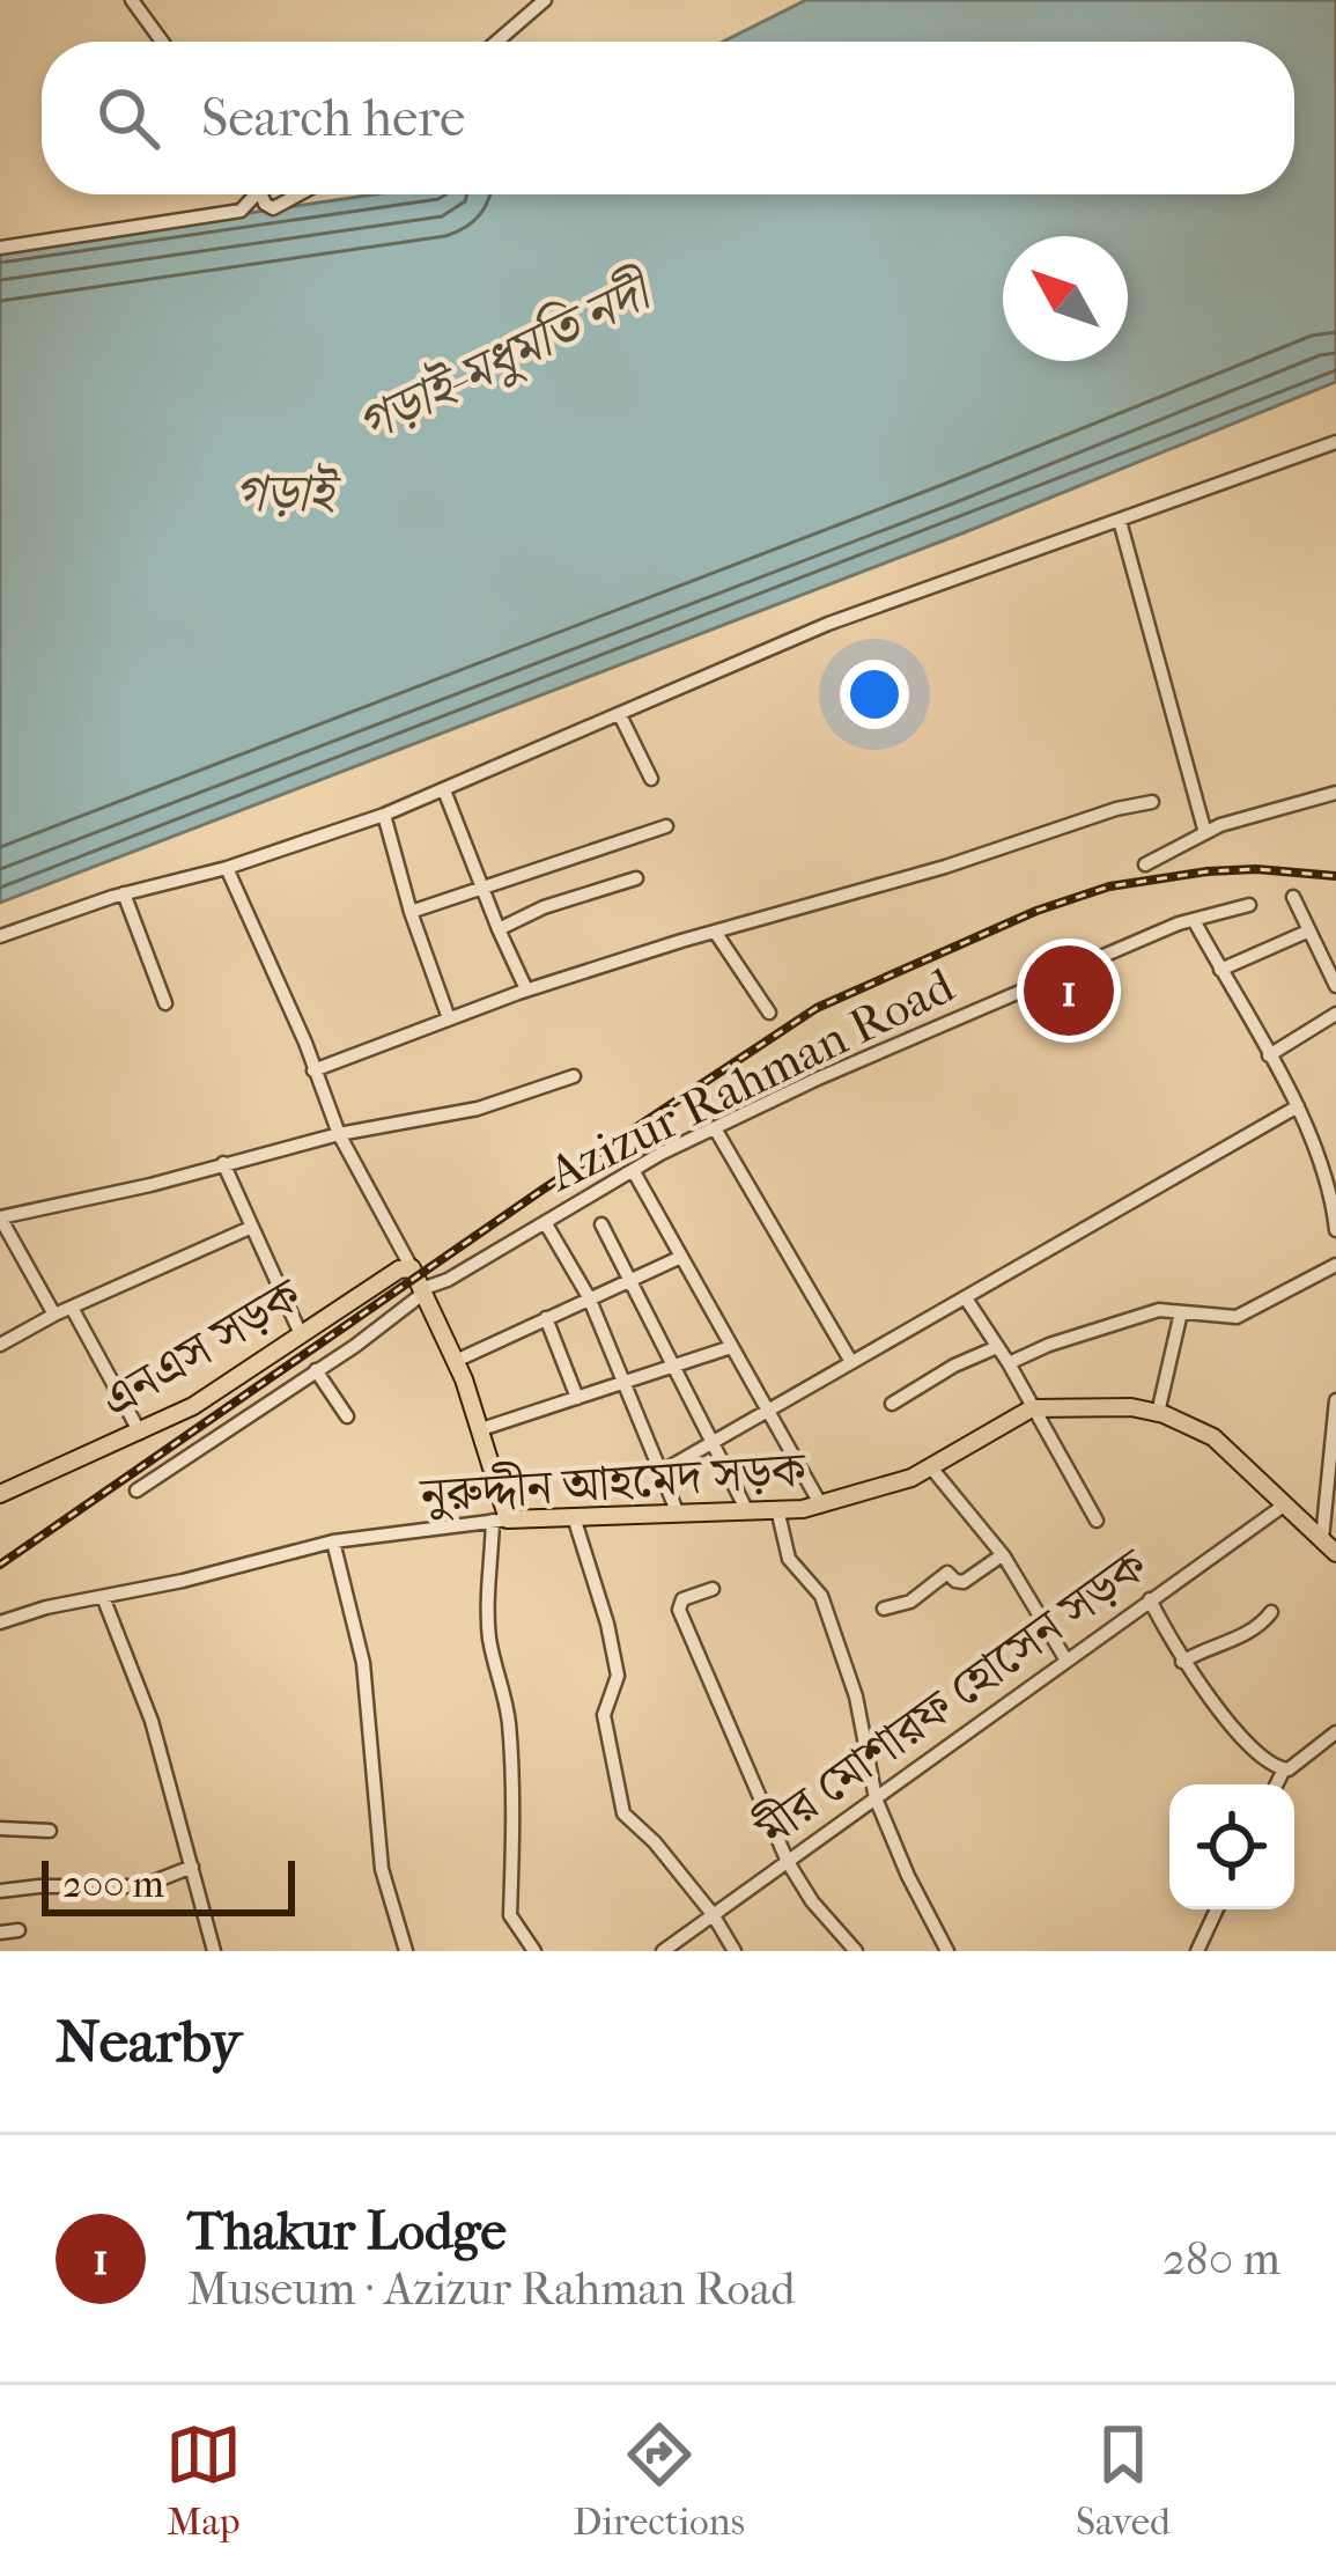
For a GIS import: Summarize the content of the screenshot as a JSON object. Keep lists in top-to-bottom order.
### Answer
{
  "streets": {
    "main road": ["এনএস সড়ক", "নুরুদ্দীন আহমেদ সড়ক"],
    "street": ["Azizur Rahman Road", "মীর মোশারফ হোসেন সড়ক"]
  },
  "crossings": [
    ["নুরুদ্দীন আহমেদ সড়ক", "মীর মোশারফ হোসেন সড়ক"]
  ],
  "water": ["গড়াই-মধুমতি নদী", "গড়াই"],
  "scale_bar": "200 m",
  "north": "top left",
  "page": {
    "search": "Search here",
    "pins": "1",
    "scale": "200 m",
    "heading": "Nearby",
    "list": [
      {
        "mark": "1",
        "name": "Thakur Lodge",
        "note": "Museum · Azizur Rahman Road",
        "value": "280 m"
      }
    ],
    "nav": ["Map", "Directions", "Saved"]
  }
}
